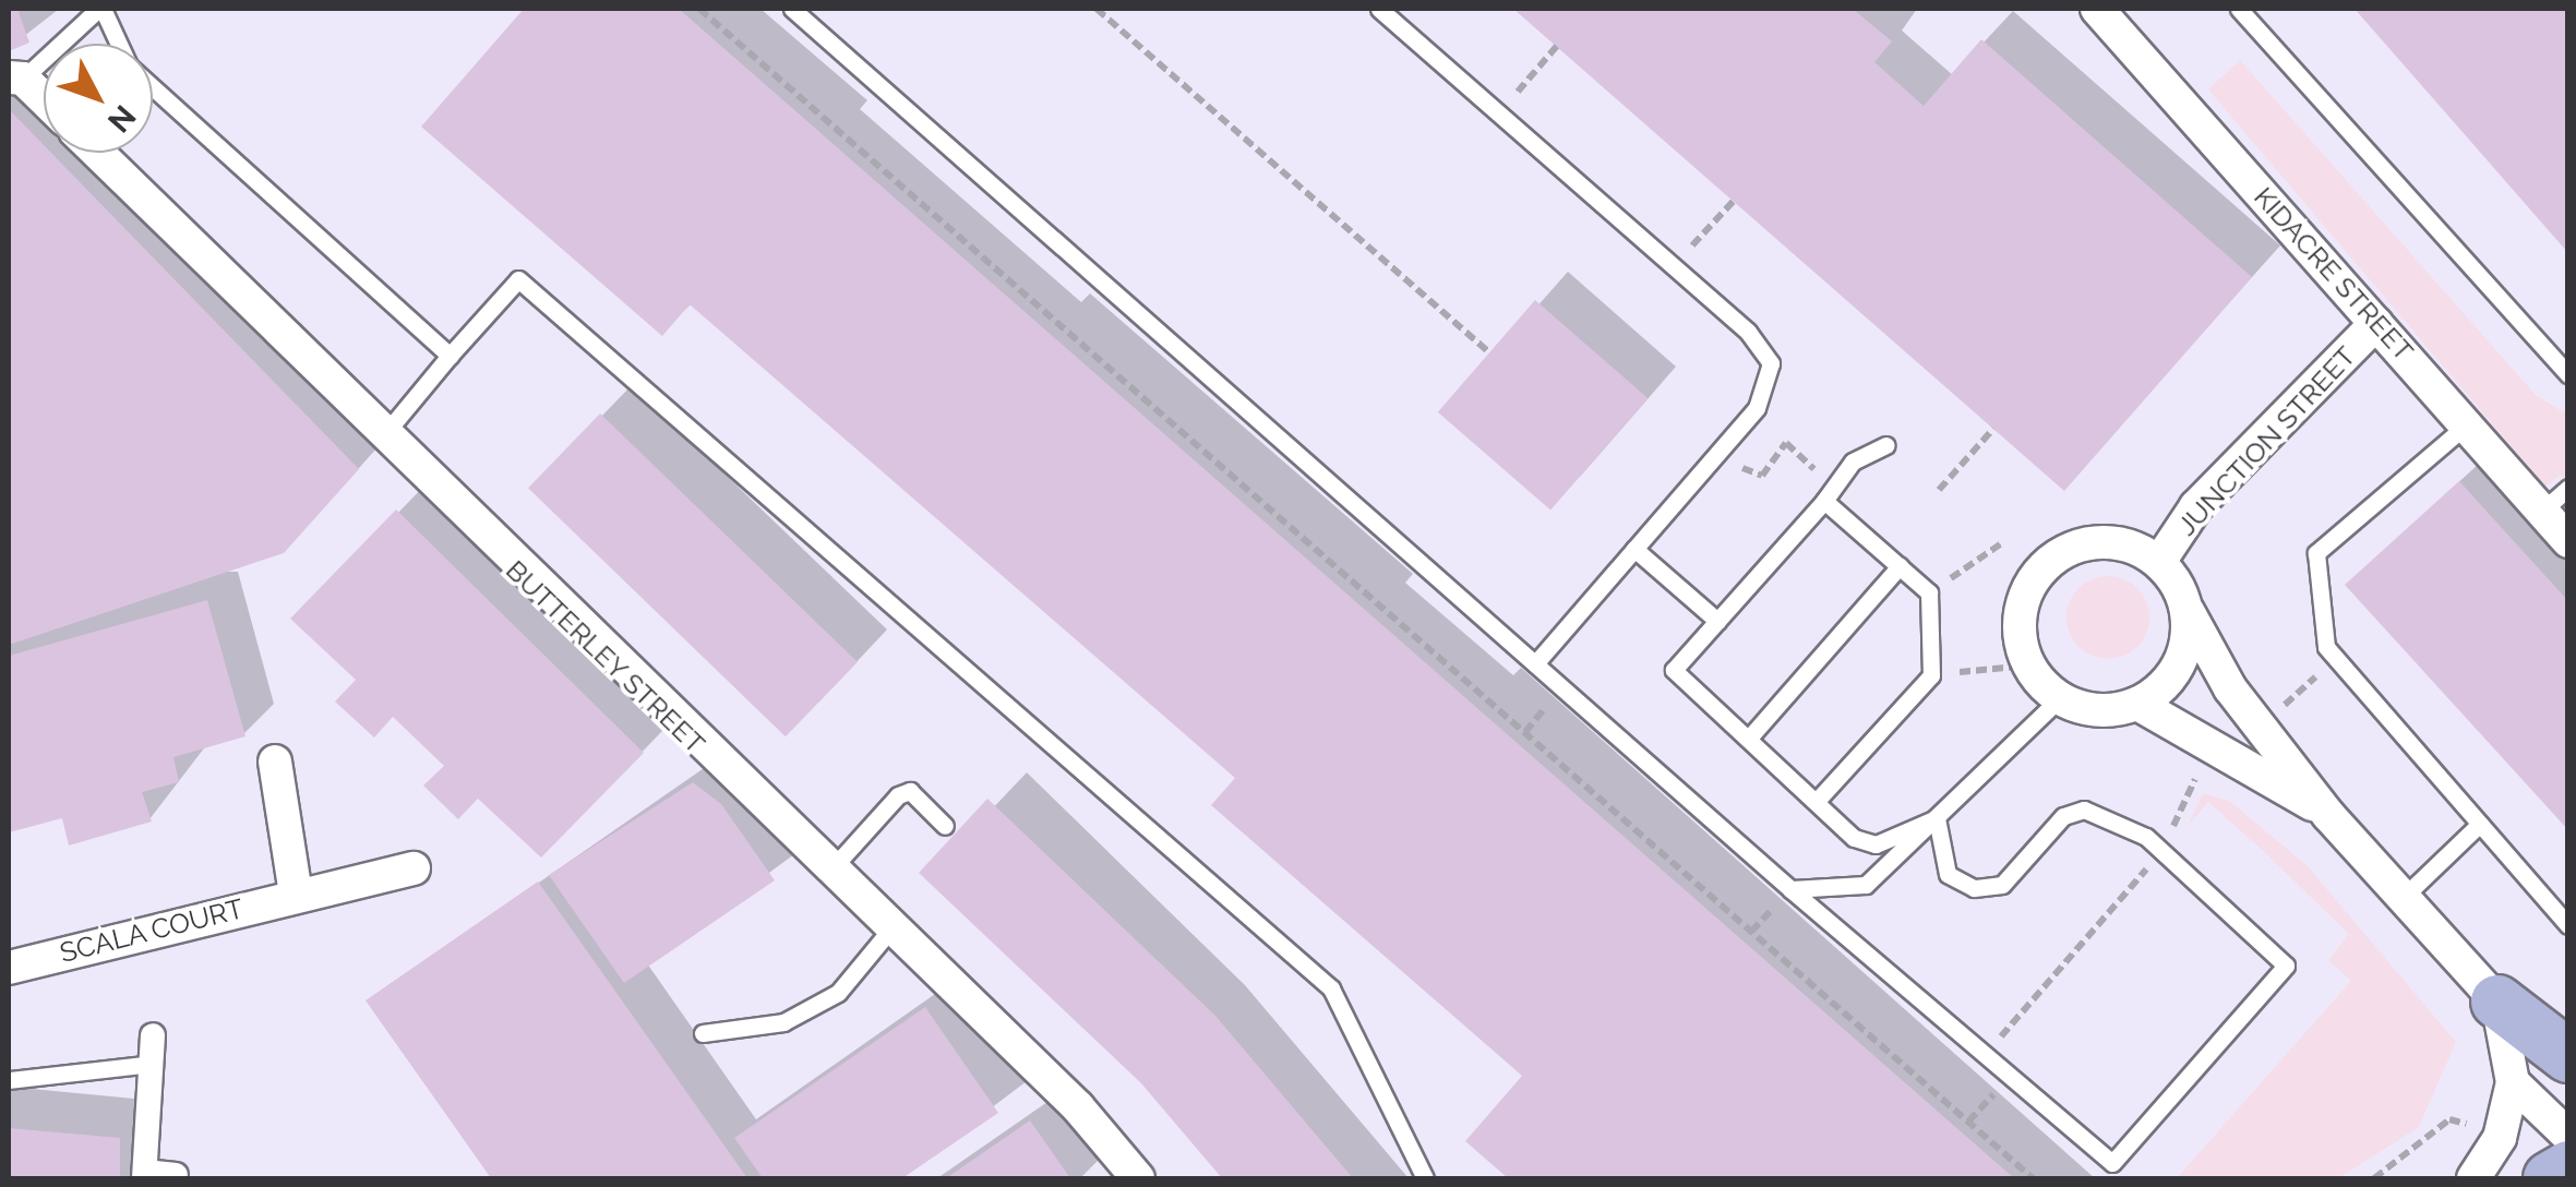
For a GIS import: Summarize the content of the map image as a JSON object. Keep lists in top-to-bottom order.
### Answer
{
  "streets": {
    "street": [
      "KIDACRE STREET",
      "JUNCTION STREET",
      "BUTTERLEY STREET",
      "SCALA COURT"
    ]
  },
  "crossings": [
    ["KIDACRE STREET", "JUNCTION STREET"]
  ],
  "north": "bottom right"
}
